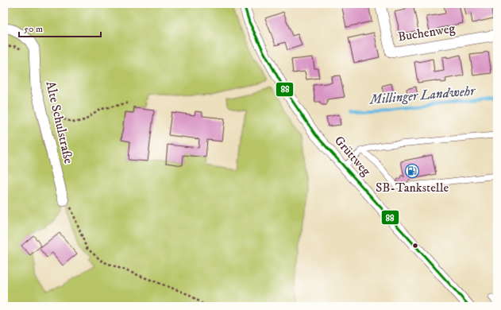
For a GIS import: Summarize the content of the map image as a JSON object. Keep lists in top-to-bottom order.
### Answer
{
  "streets": {
    "street": ["Buchenweg", "Alte Schulstraße", "Grüttweg"]
  },
  "water": ["Millinger Landwehr"],
  "places": {
    "fuel station": ["SB-Tankstelle"]
  },
  "lines": ["transit line 88"],
  "scale_bar": "50 m"
}
